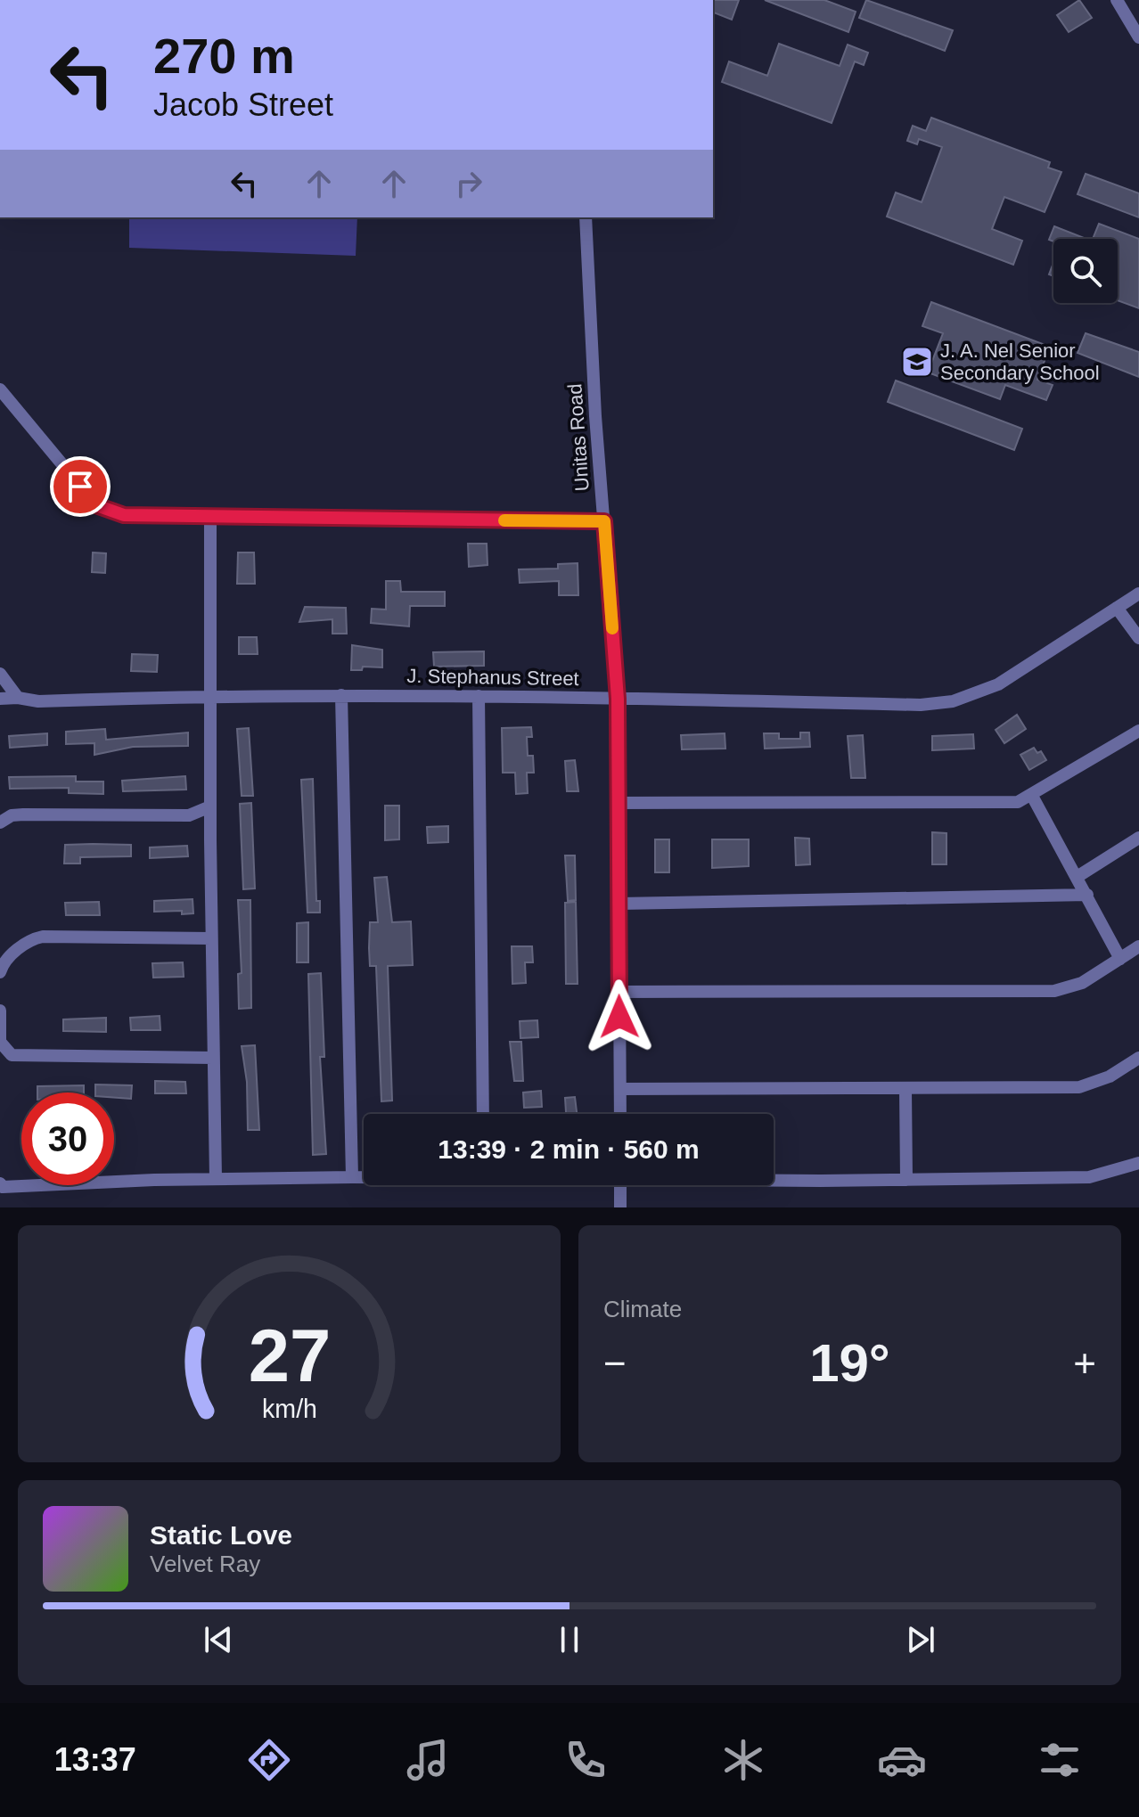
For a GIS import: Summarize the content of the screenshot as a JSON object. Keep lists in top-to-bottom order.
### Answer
{
  "streets": {
    "street": ["Unitas Road", "J. Stephanus Street"]
  },
  "crossings": [
    ["Unitas Road", "J. Stephanus Street"]
  ],
  "places": {
    "school or university": ["J. A. Nel Senior Secondary School"]
  },
  "page": {
    "turn": ["270 m", "Jacob Street"],
    "limit": "30",
    "trip": "13:39 · 2 min · 560 m",
    "tile": "Climate",
    "heat": ["−", "19°", "+"],
    "song": ["Static Love", "Velvet Ray"],
    "tabs": "13:37",
    "gauge": ["27", "km/h"]
  }
}
